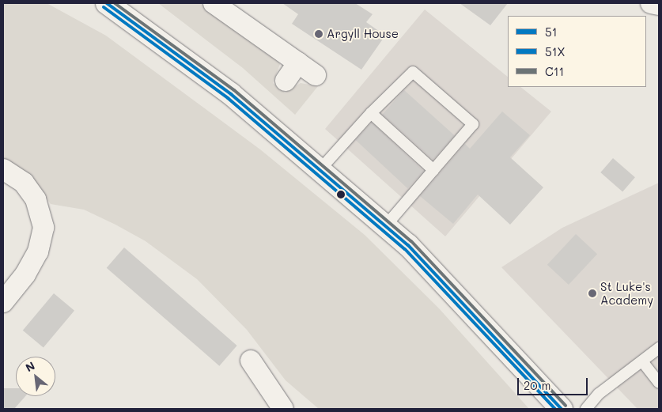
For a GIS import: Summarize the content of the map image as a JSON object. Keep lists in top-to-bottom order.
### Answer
{
  "places": ["Argyll House", "St Luke's Academy"],
  "lines": ["transit line 51", "transit line C11", "transit line 51X"],
  "legend": ["51", "51X", "C11"],
  "scale_bar": "20 m",
  "north": "top left"
}
